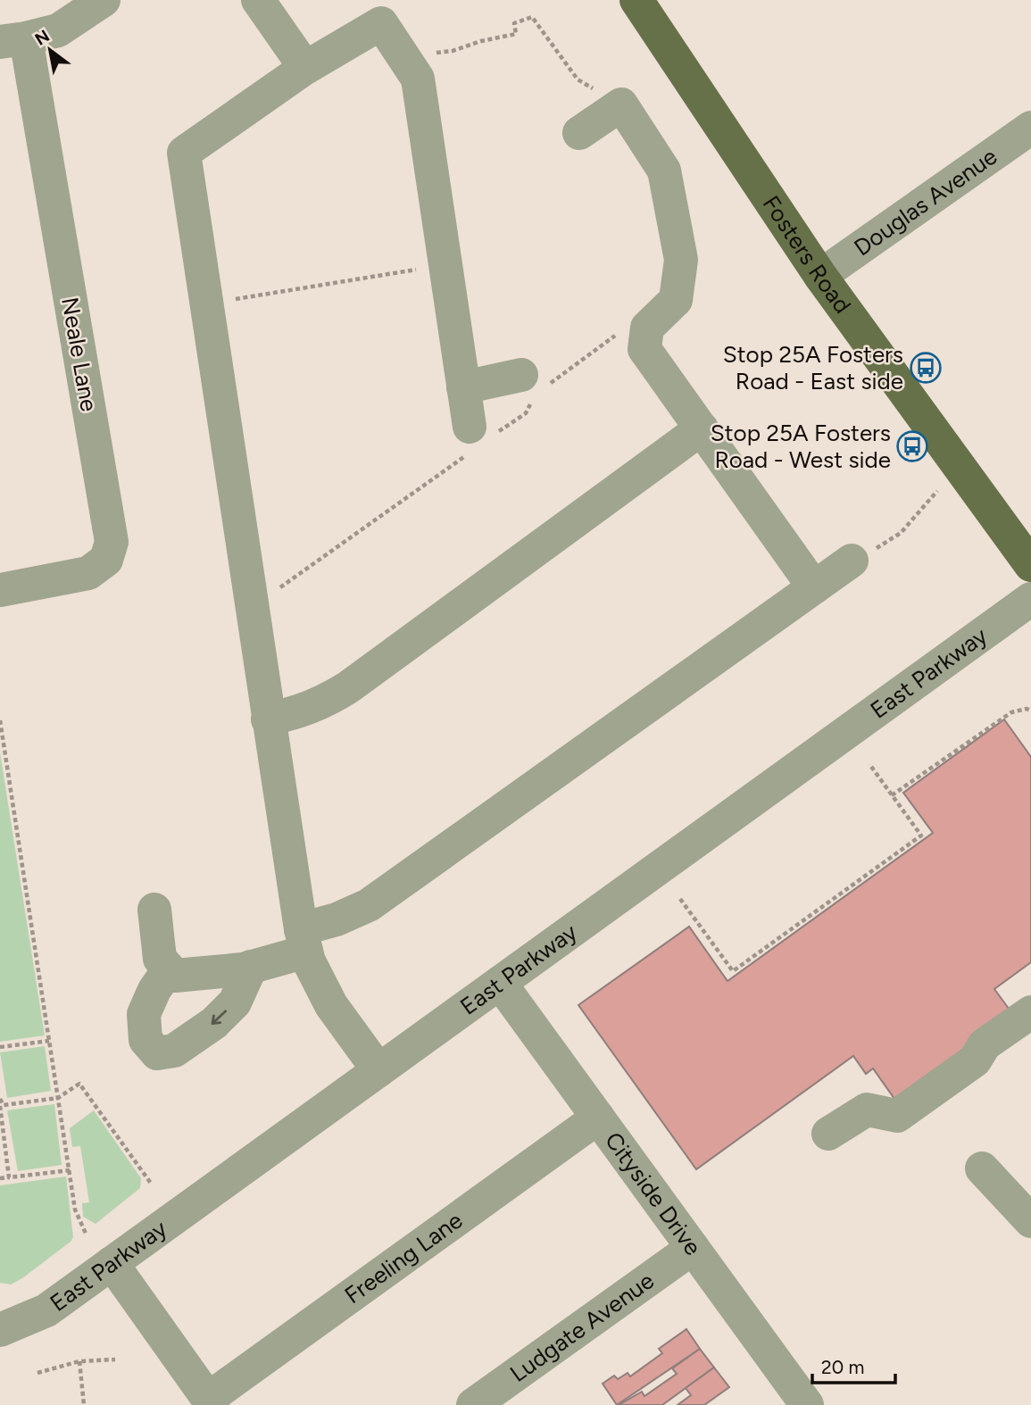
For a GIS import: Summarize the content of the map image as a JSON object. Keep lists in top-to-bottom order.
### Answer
{
  "streets": {
    "main road": ["Fosters Road"],
    "street": [
      "Douglas Avenue",
      "Neale Lane",
      "East Parkway",
      "Cityside Drive",
      "Freeling Lane",
      "Ludgate Avenue"
    ]
  },
  "crossings": [
    ["Douglas Avenue", "Fosters Road"],
    ["East Parkway", "Cityside Drive"],
    ["Cityside Drive", "Freeling Lane"],
    ["Cityside Drive", "Ludgate Avenue"]
  ],
  "places": {
    "bus stop": ["Stop 25A Fosters Road - East side", "Stop 25A Fosters Road - West side"]
  },
  "scale_bar": "20 m",
  "north": "top left"
}
